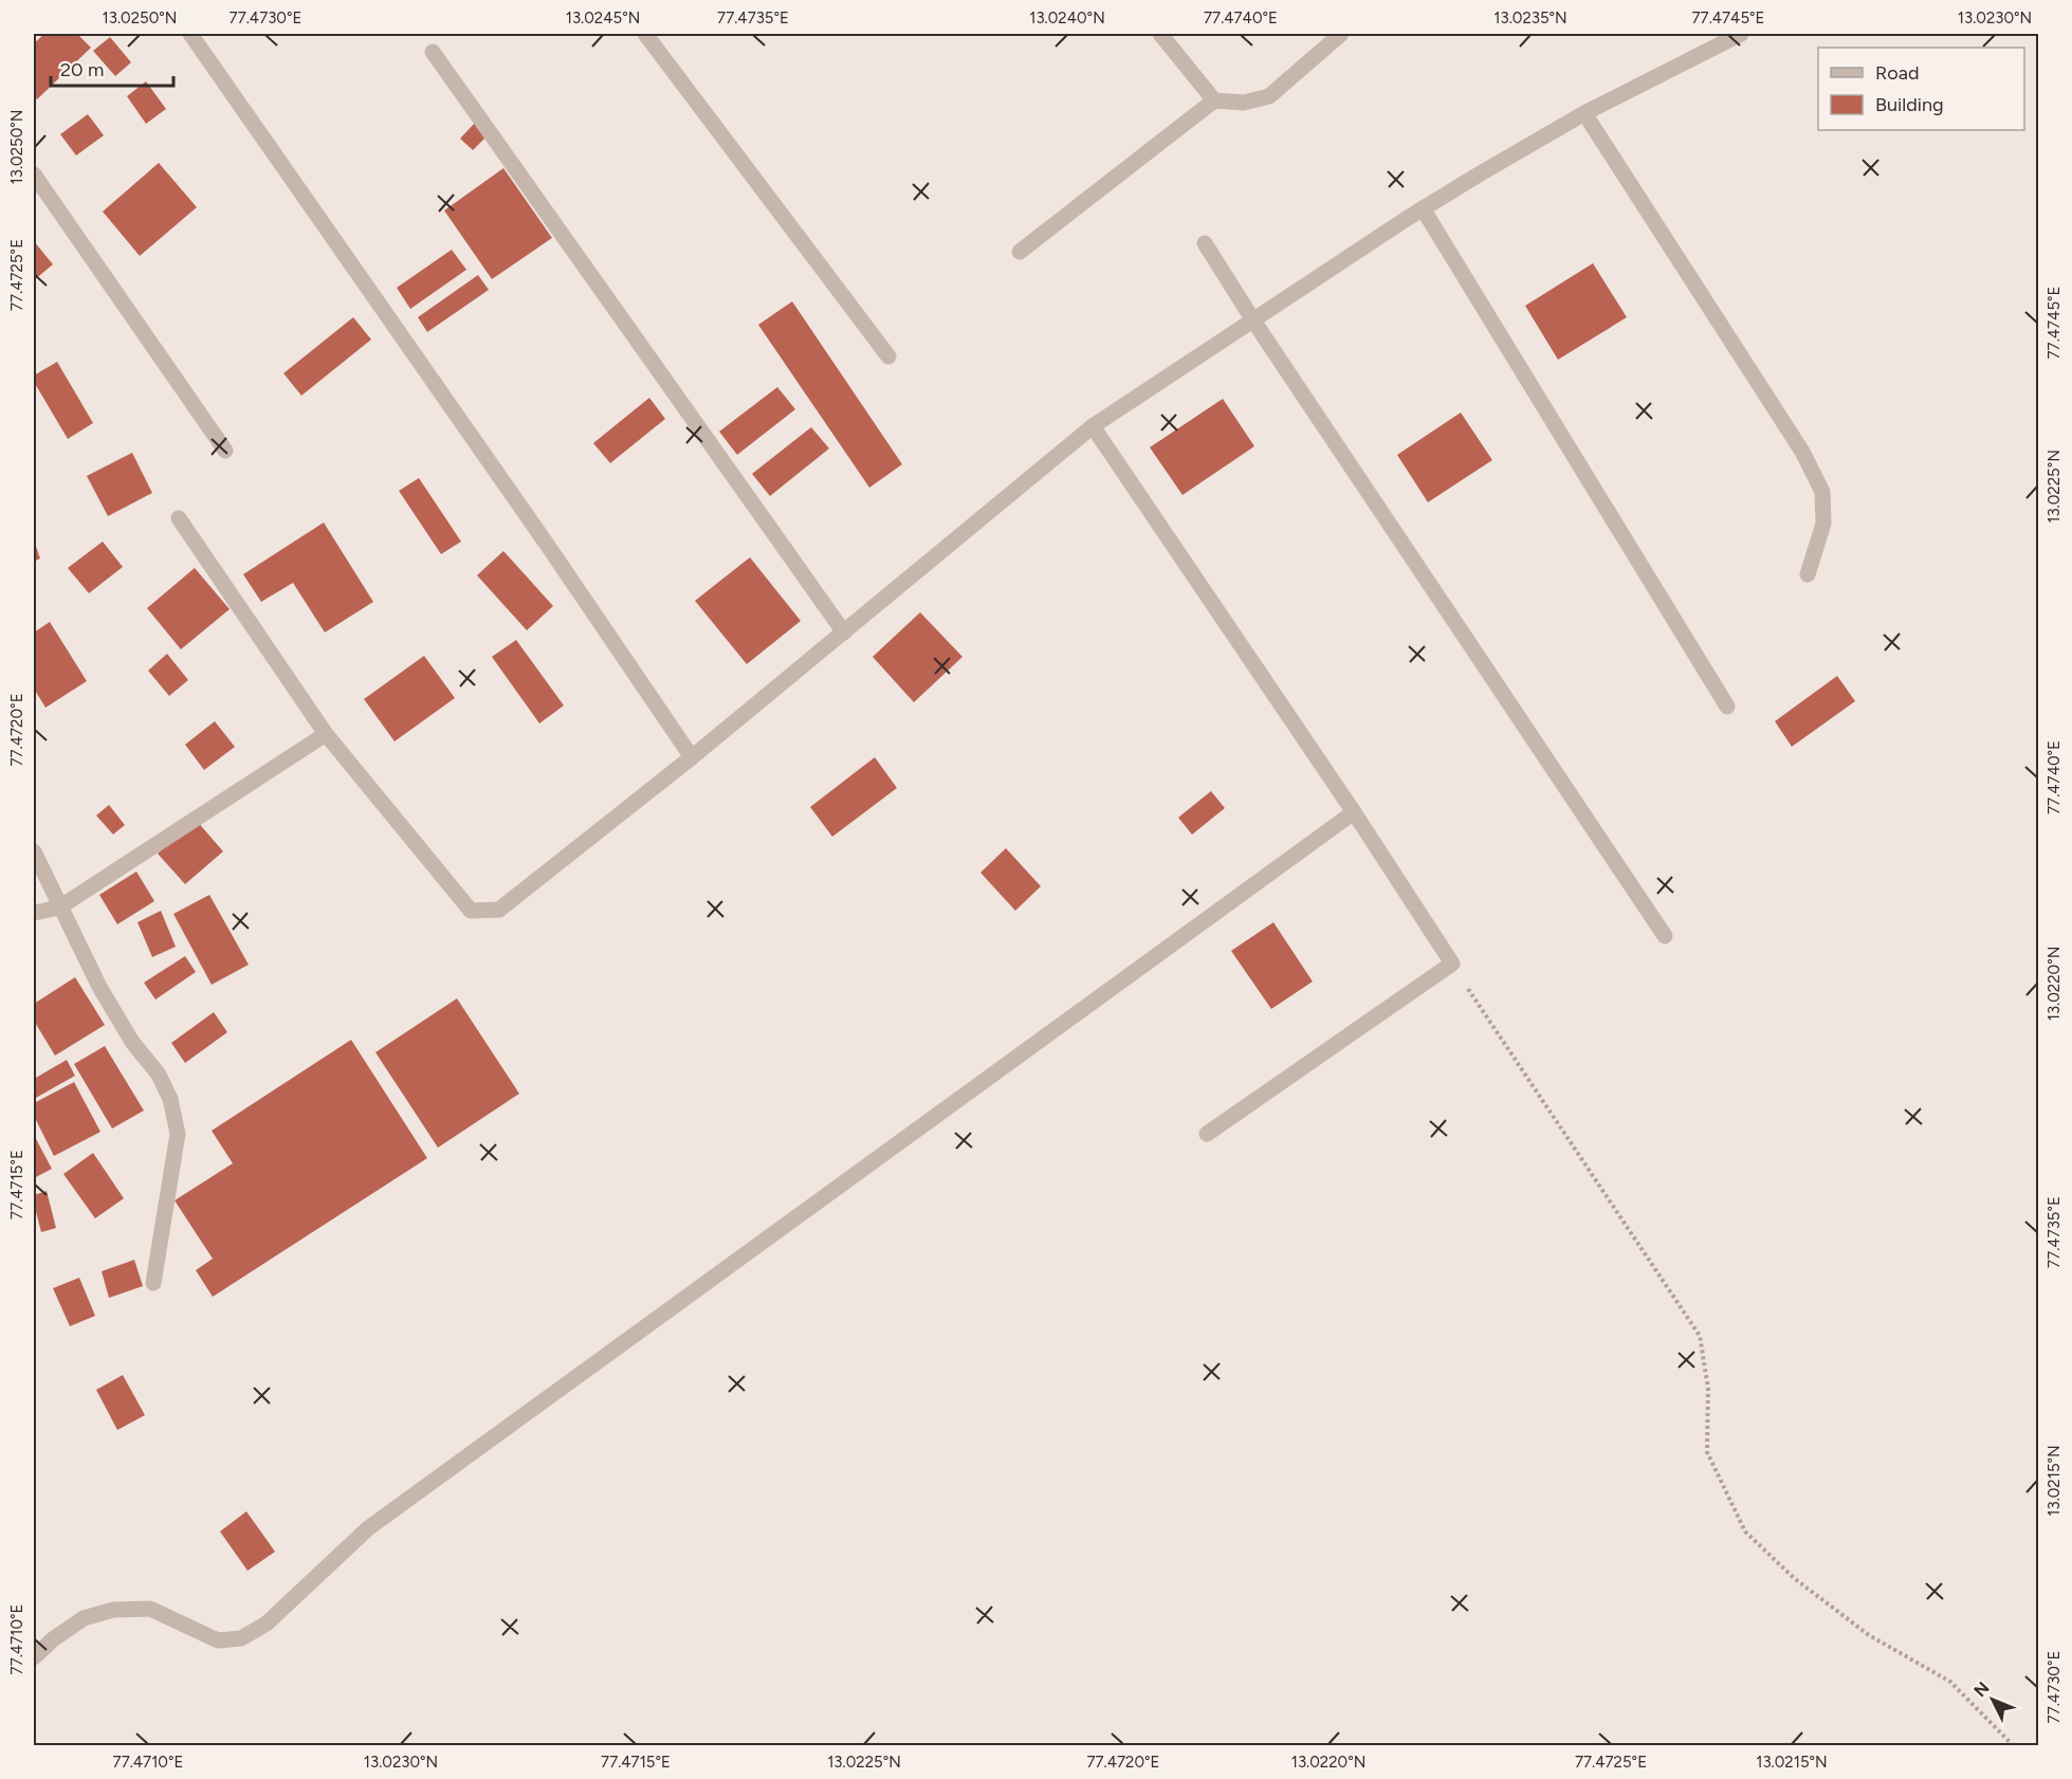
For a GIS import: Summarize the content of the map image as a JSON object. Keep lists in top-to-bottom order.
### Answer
{
  "legend": ["Road", "Building"],
  "scale_bar": "20 m",
  "north": "top left",
  "coordinates": [
    "13.0250°N",
    "77.4730°E",
    "13.0245°N",
    "77.4735°E",
    "13.0240°N",
    "77.4740°E",
    "13.0235°N",
    "77.4745°E",
    "13.0230°N",
    "77.4725°E",
    "13.0225°N",
    "77.4720°E",
    "13.0220°N",
    "77.4715°E",
    "13.0215°N",
    "77.4710°E"
  ]
}
